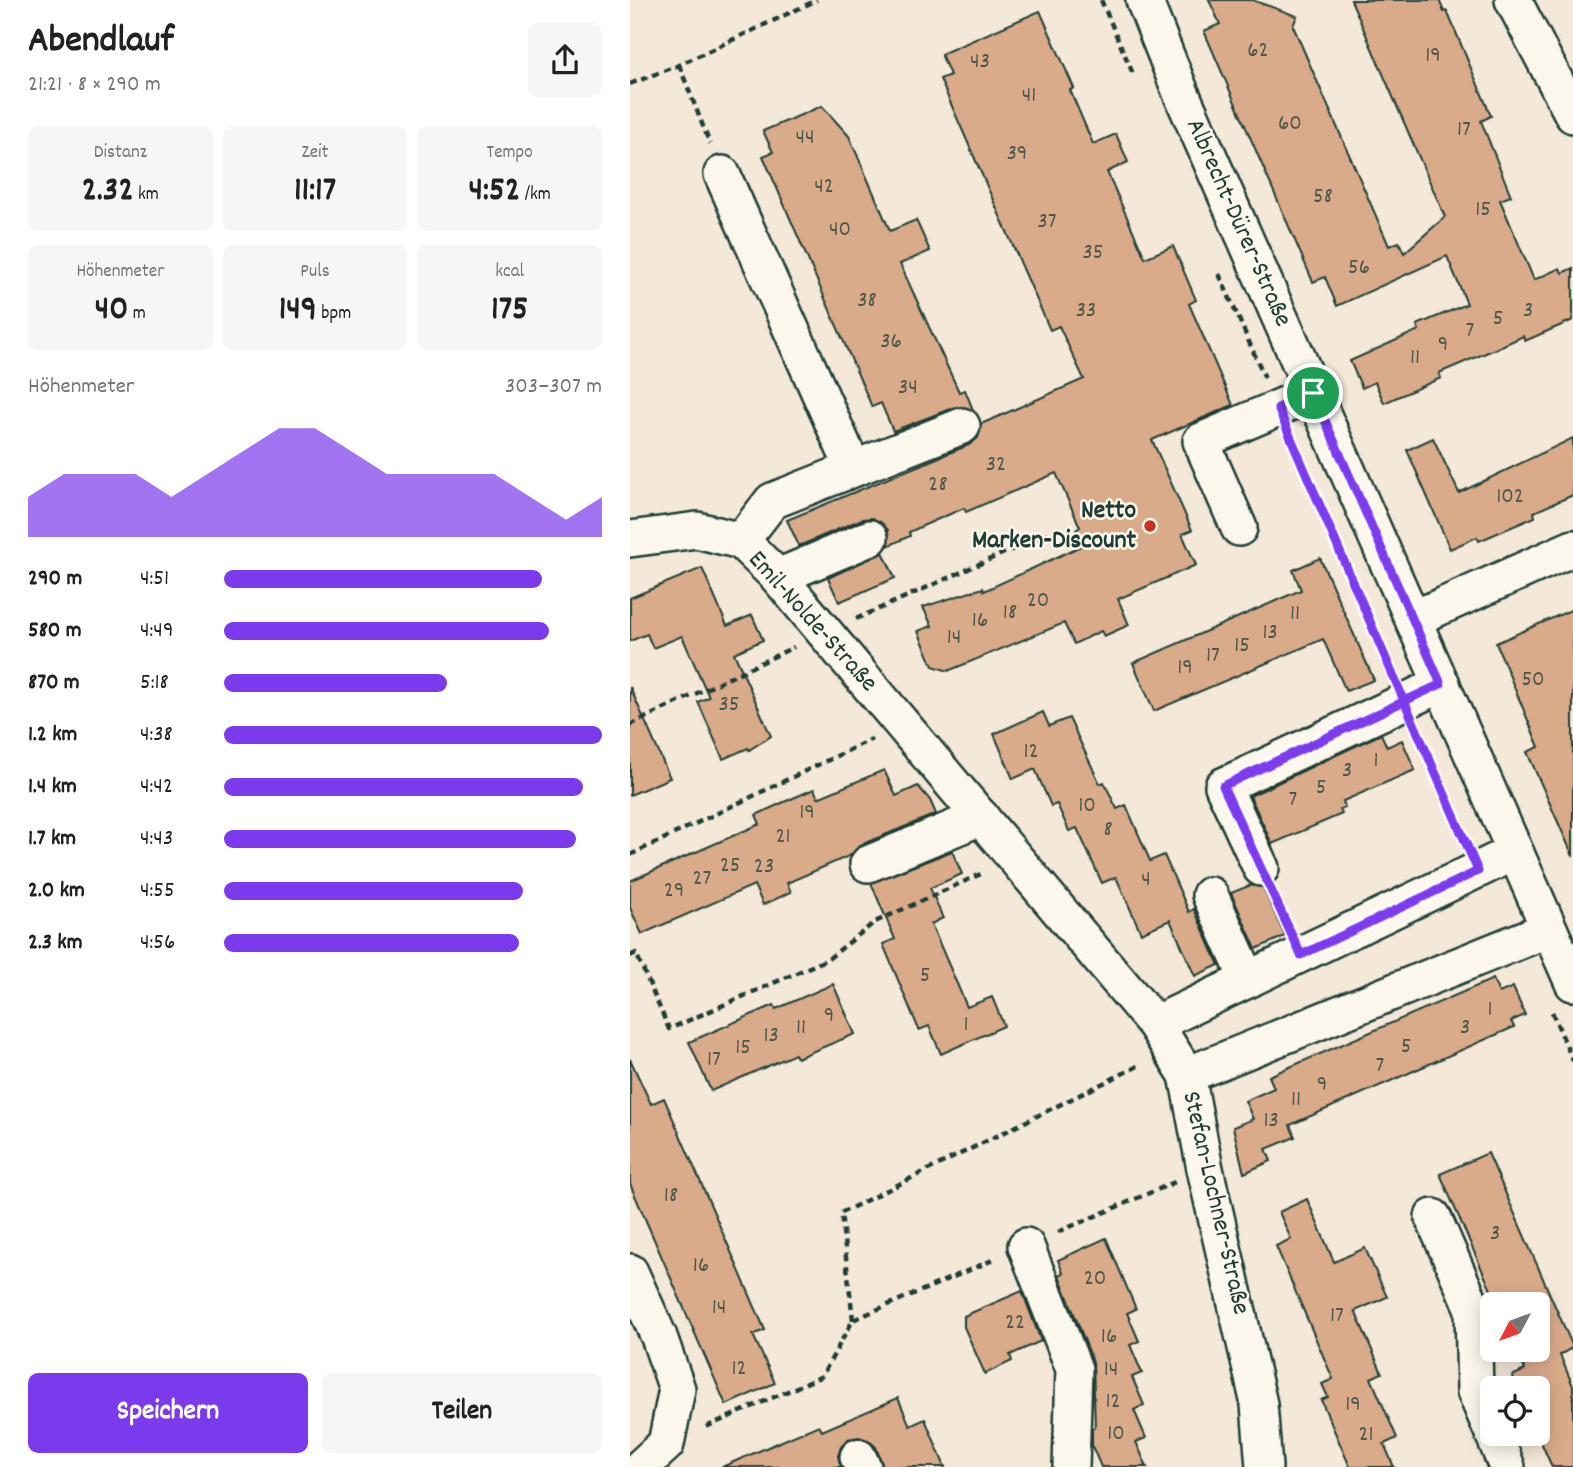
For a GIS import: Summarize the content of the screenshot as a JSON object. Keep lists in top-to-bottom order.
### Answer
{
  "streets": {
    "street": ["Albrecht-Dürer-Straße", "Emil-Nolde-Straße", "Stefan-Lochner-Straße"]
  },
  "crossings": [
    ["Albrecht-Dürer-Straße", "Stefan-Lochner-Straße"],
    ["Emil-Nolde-Straße", "Stefan-Lochner-Straße"]
  ],
  "places": ["Netto Marken-Discount"],
  "house_numbers": [
    "62",
    "19",
    "43",
    "41",
    "60",
    "17",
    "44",
    "39",
    "42",
    "58",
    "15",
    "37",
    "40",
    "35",
    "56",
    "38",
    "33",
    "3",
    "5",
    "7",
    "36",
    "9",
    "11",
    "34",
    "32",
    "28",
    "102",
    "20",
    "18",
    "11",
    "16",
    "13",
    "14",
    "15",
    "17",
    "19",
    "50",
    "35",
    "12",
    "1",
    "3",
    "5",
    "7",
    "10",
    "19",
    "8",
    "21",
    "25",
    "23",
    "27",
    "4",
    "29",
    "5",
    "1",
    "9",
    "1",
    "11",
    "3",
    "13",
    "5",
    "15",
    "17",
    "7",
    "9",
    "11",
    "13",
    "18",
    "3",
    "16",
    "20",
    "14",
    "17",
    "22",
    "16",
    "12",
    "14",
    "12",
    "19",
    "10",
    "21"
  ],
  "north": "bottom left",
  "page": {
    "heading": ["Abendlauf", "21:21 · 8 × 290 m"],
    "stats": [
      ["Distanz", "2.32 km"],
      ["Zeit", "11:17"],
      ["Tempo", "4:52 /km"],
      ["Höhenmeter", "40 m"],
      ["Puls", "149 bpm"],
      ["kcal", "175"]
    ],
    "chart": ["Höhenmeter", "303–307 m"],
    "list": [
      {
        "name": "290 m",
        "note": "4:51"
      },
      {
        "name": "580 m",
        "note": "4:49"
      },
      {
        "name": "870 m",
        "note": "5:18"
      },
      {
        "name": "1.2 km",
        "note": "4:38"
      },
      {
        "name": "1.4 km",
        "note": "4:42"
      },
      {
        "name": "1.7 km",
        "note": "4:43"
      },
      {
        "name": "2.0 km",
        "note": "4:55"
      },
      {
        "name": "2.3 km",
        "note": "4:56"
      }
    ],
    "buttons": ["Speichern", "Teilen"]
  }
}
